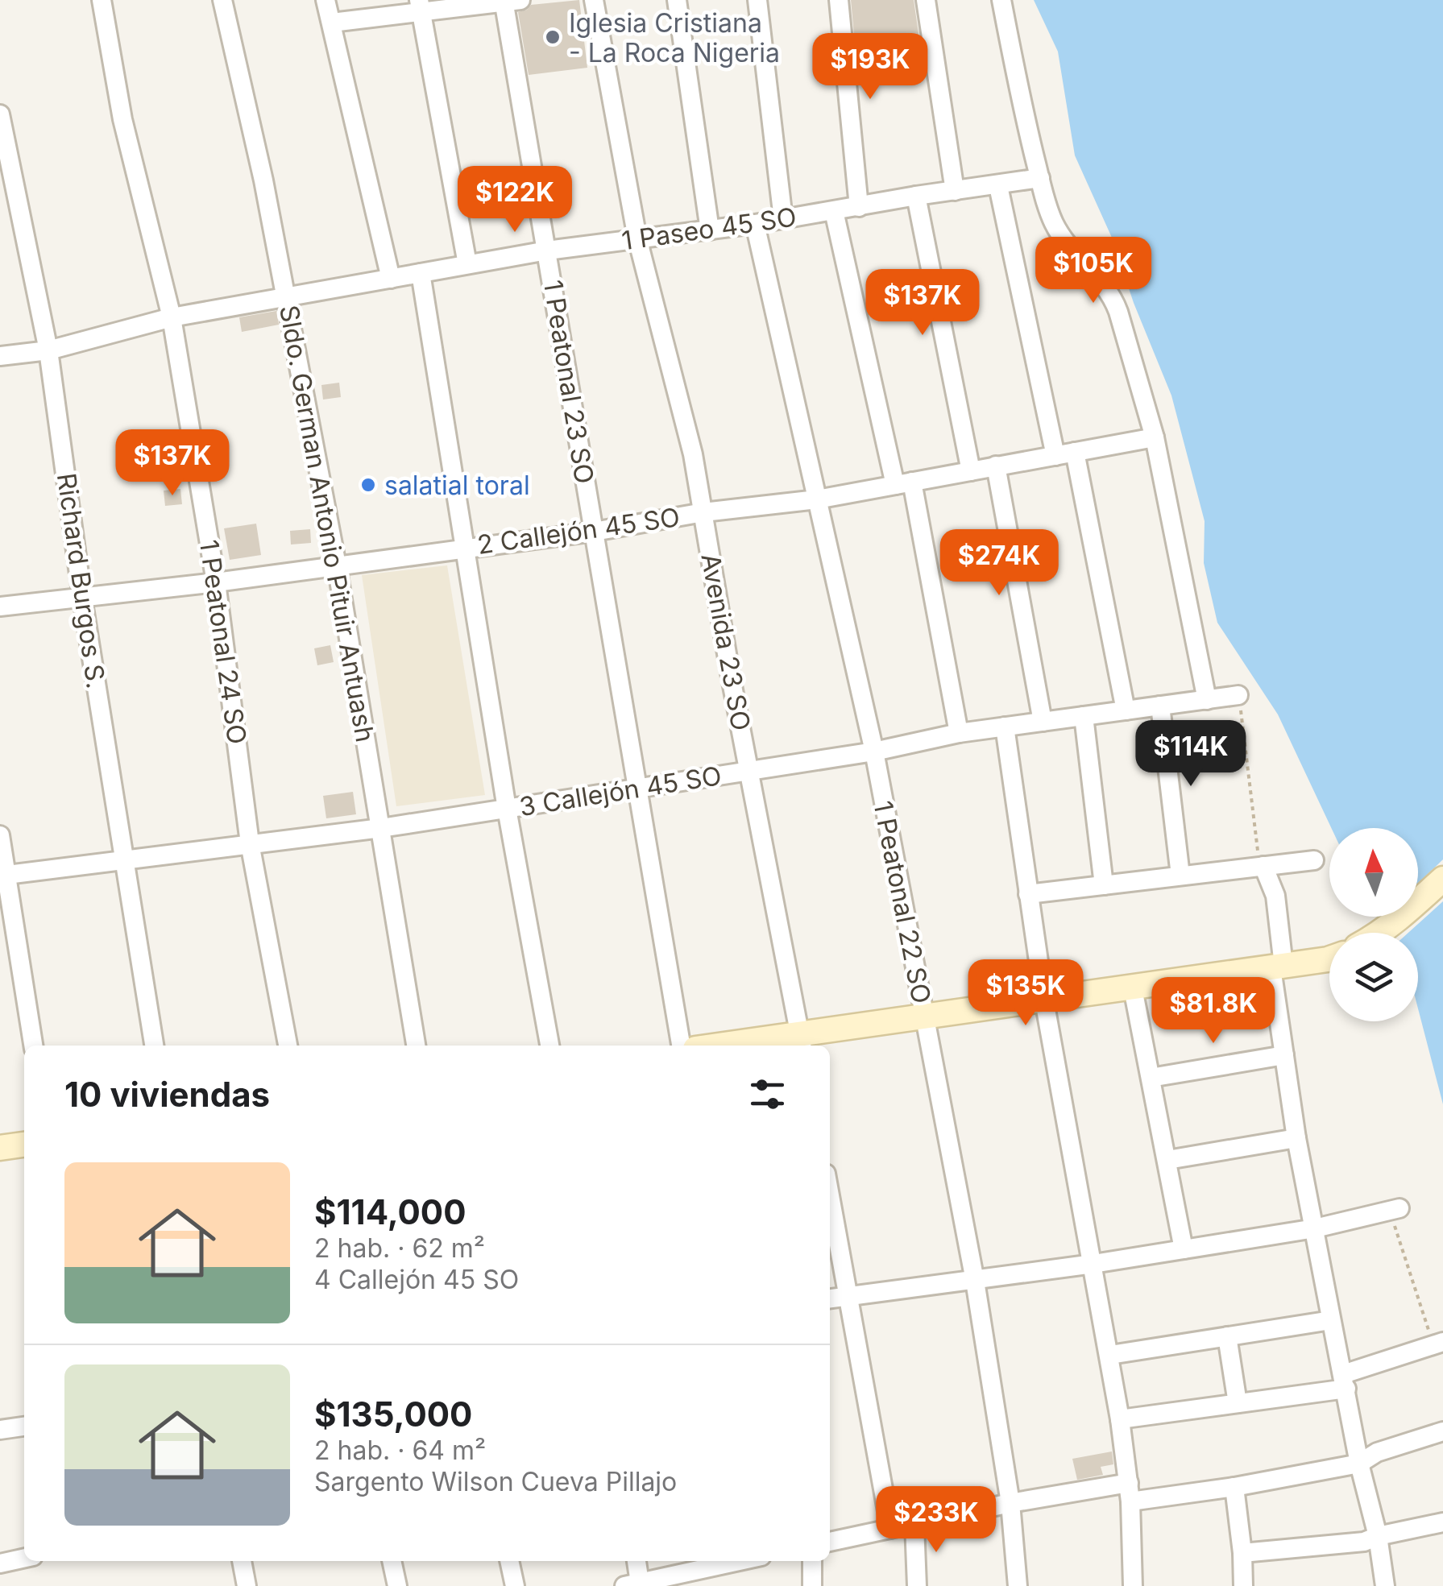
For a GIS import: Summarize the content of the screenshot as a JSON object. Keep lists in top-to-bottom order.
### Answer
{
  "streets": {
    "street": [
      "1 Paseo 45 SO",
      "1 Peatonal 23 SO",
      "Sldo. German Antonio Pituir Antuash",
      "2 Callejón 45 SO",
      "Richard Burgos S.",
      "1 Peatonal 24 SO",
      "Avenida 23 SO",
      "3 Callejón 45 SO",
      "1 Peatonal 22 SO"
    ]
  },
  "crossings": [
    ["1 Paseo 45 SO", "1 Peatonal 23 SO"],
    ["1 Paseo 45 SO", "Sldo. German Antonio Pituir Antuash"],
    ["1 Paseo 45 SO", "Richard Burgos S."],
    ["1 Paseo 45 SO", "1 Peatonal 24 SO"],
    ["1 Paseo 45 SO", "Avenida 23 SO"],
    ["1 Paseo 45 SO", "1 Peatonal 22 SO"],
    ["1 Peatonal 23 SO", "2 Callejón 45 SO"],
    ["1 Peatonal 23 SO", "3 Callejón 45 SO"],
    ["Sldo. German Antonio Pituir Antuash", "2 Callejón 45 SO"],
    ["Sldo. German Antonio Pituir Antuash", "3 Callejón 45 SO"],
    ["2 Callejón 45 SO", "Richard Burgos S."],
    ["2 Callejón 45 SO", "1 Peatonal 24 SO"],
    ["2 Callejón 45 SO", "Avenida 23 SO"],
    ["2 Callejón 45 SO", "1 Peatonal 22 SO"],
    ["Richard Burgos S.", "3 Callejón 45 SO"],
    ["1 Peatonal 24 SO", "3 Callejón 45 SO"],
    ["Avenida 23 SO", "3 Callejón 45 SO"],
    ["3 Callejón 45 SO", "1 Peatonal 22 SO"]
  ],
  "places": ["Iglesia Cristiana - La Roca Nigeria", "salatial toral"],
  "north": "top",
  "page": {
    "price": [
      "$193K",
      "$122K",
      "$105K",
      "$137K",
      "$137K",
      "$274K",
      "$114K",
      "$135K",
      "$81.8K",
      "$233K"
    ],
    "heading": "10 viviendas",
    "list": [
      {
        "name": "$114,000",
        "note": "2 hab. · 62 m² · 4 Callejón 45 SO"
      },
      {
        "name": "$135,000",
        "note": "2 hab. · 64 m² · Sargento Wilson Cueva Pillajo"
      }
    ]
  }
}
